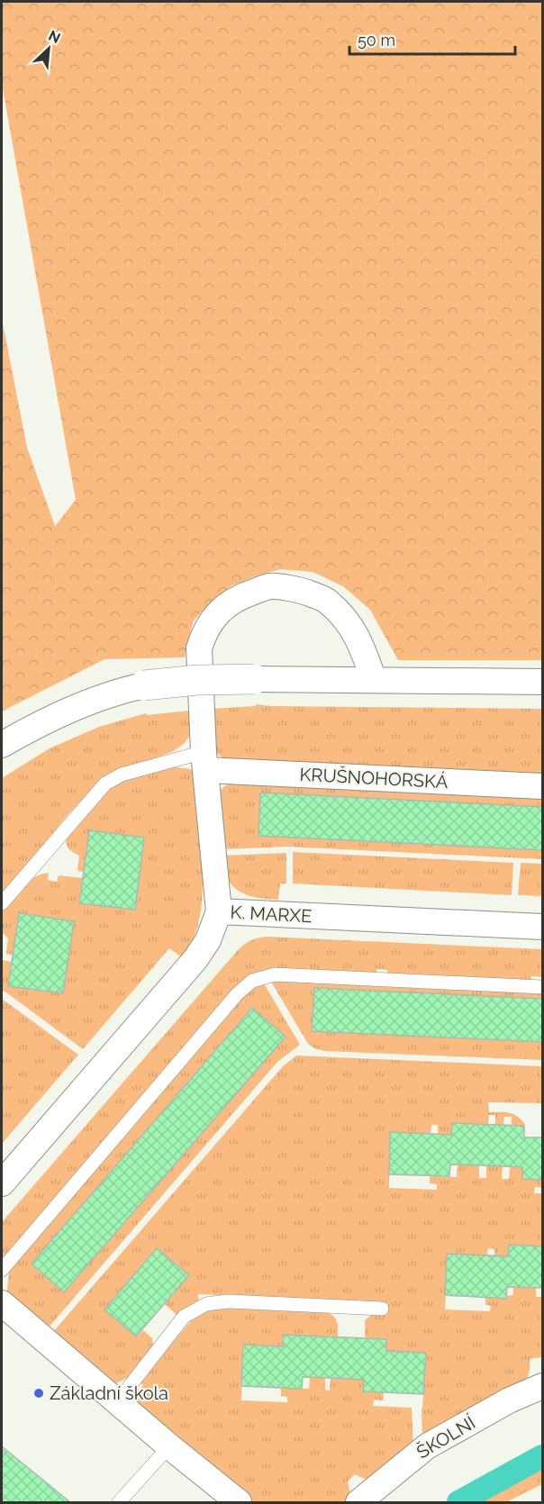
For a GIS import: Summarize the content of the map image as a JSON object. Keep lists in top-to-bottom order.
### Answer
{
  "streets": {
    "street": ["KRUŠNOHORSKÁ", "K. MARXE", "ŠKOLNÍ"]
  },
  "places": ["Základní škola"],
  "scale_bar": "50 m",
  "north": "top right"
}
